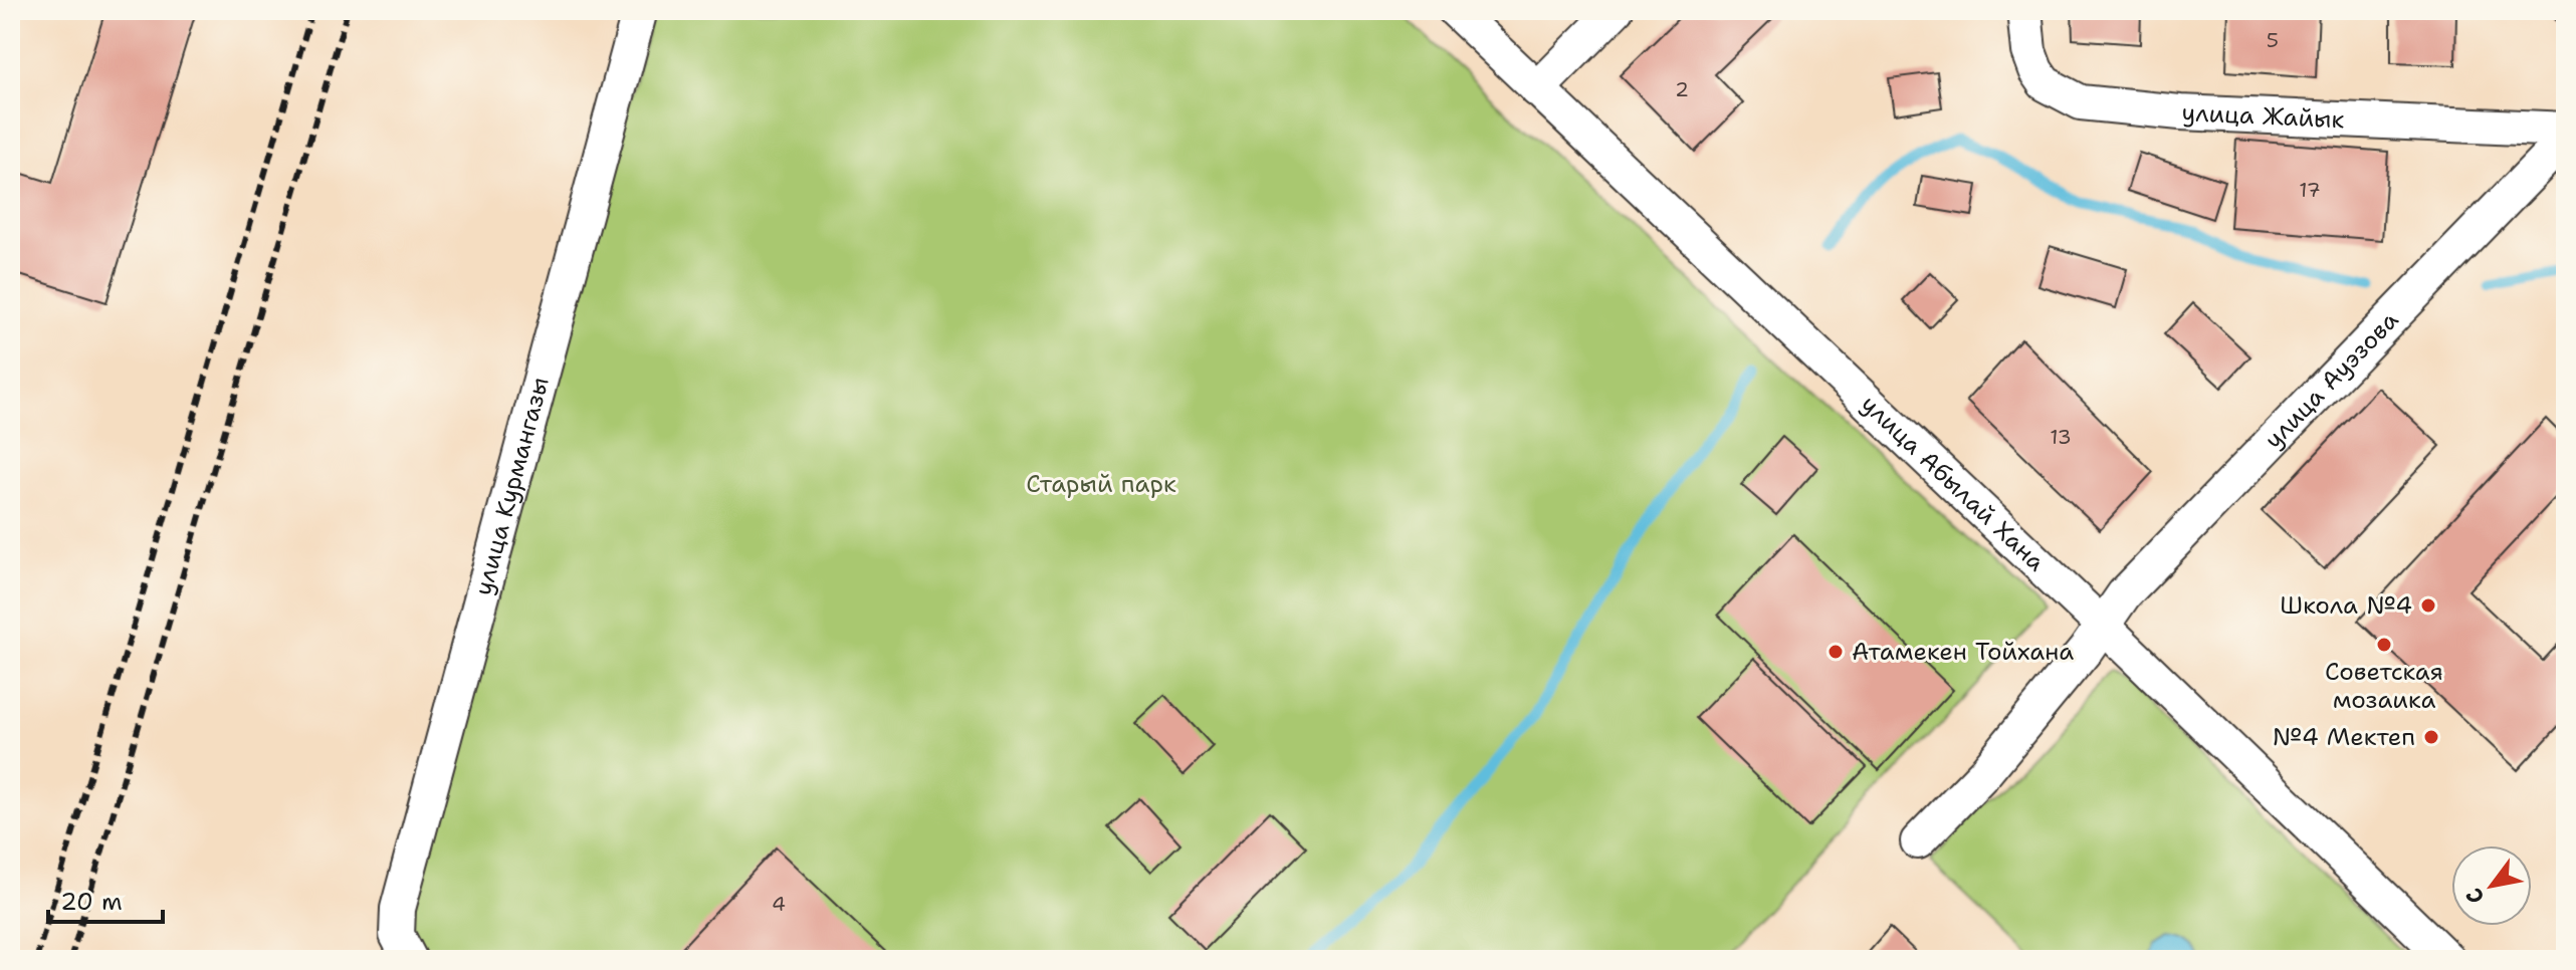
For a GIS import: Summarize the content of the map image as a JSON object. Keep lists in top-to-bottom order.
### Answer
{
  "streets": {
    "street": [
      "улица Жайык",
      "улица Ауэзова",
      "улица Абылай Хана",
      "улица Курмангазы"
    ]
  },
  "crossings": [
    ["улица Ауэзова", "улица Абылай Хана"]
  ],
  "parks": ["Старый парк"],
  "places": [
    "Школа №4",
    "Советская мозаика",
    "Атамекен Тойхана",
    "№4 Мектеп"
  ],
  "house_numbers": [
    "5",
    "2",
    "17",
    "13",
    "4"
  ],
  "scale_bar": "20 m",
  "north": "bottom left"
}
